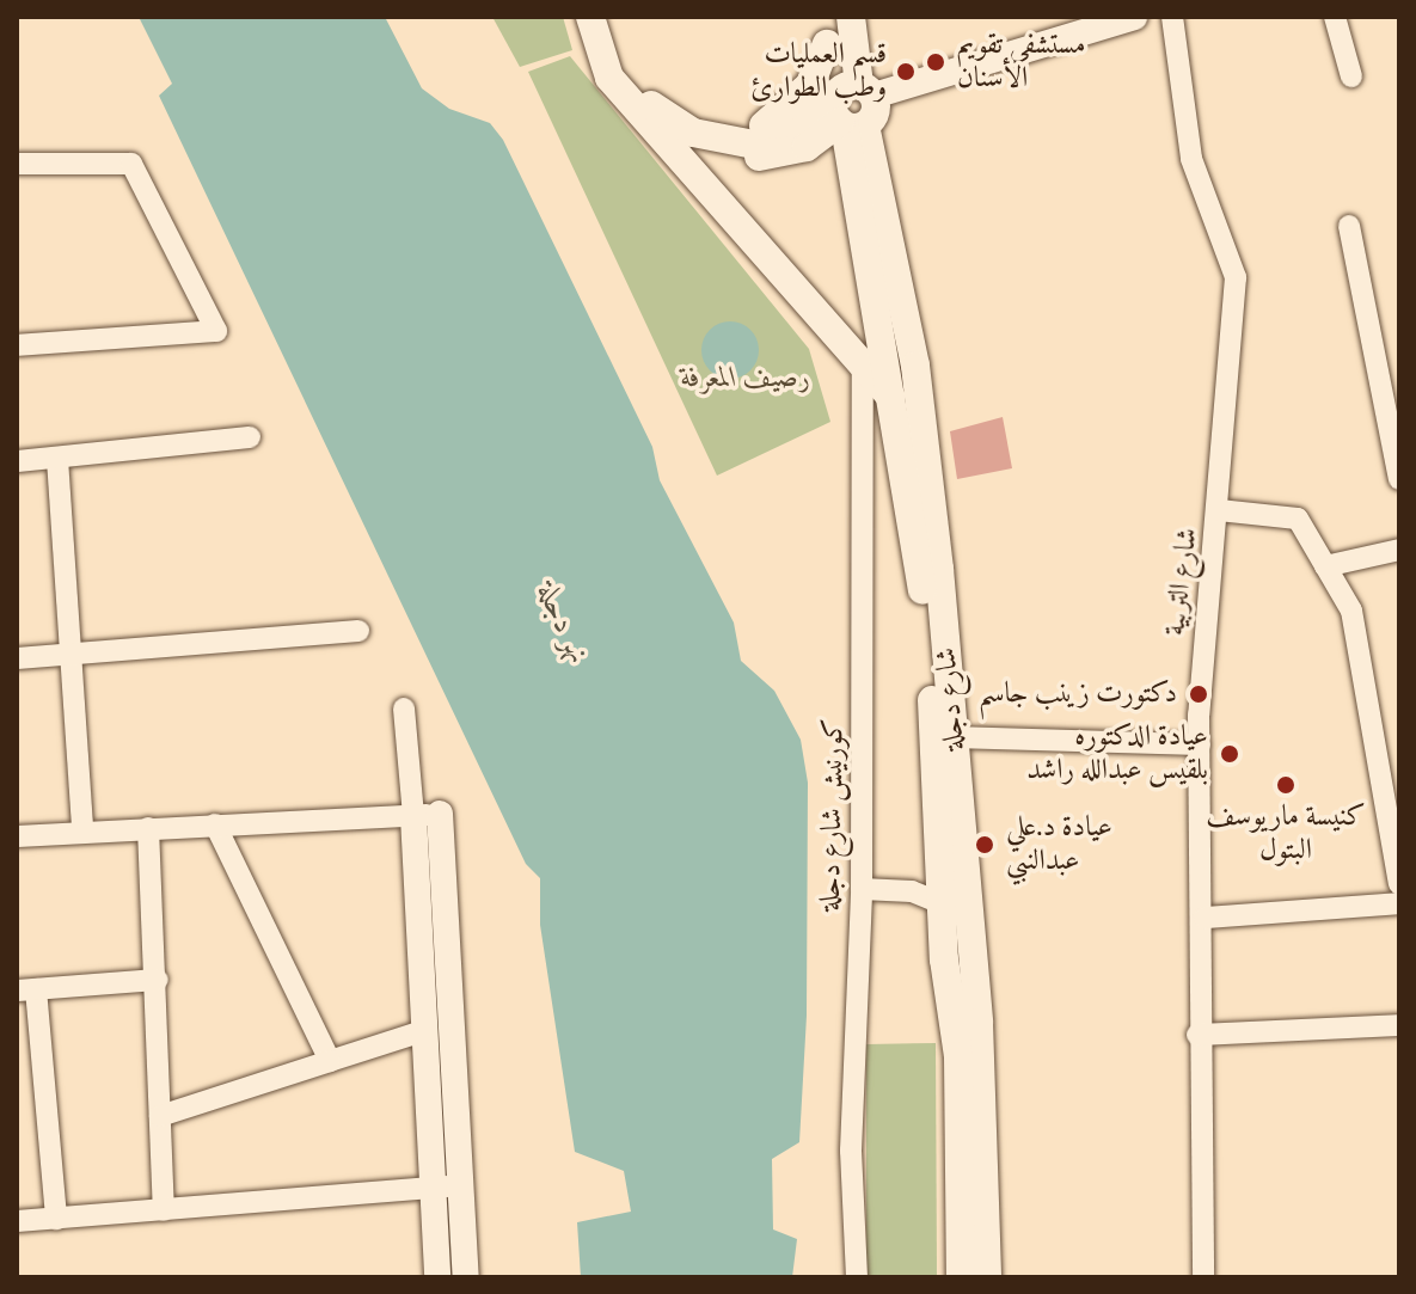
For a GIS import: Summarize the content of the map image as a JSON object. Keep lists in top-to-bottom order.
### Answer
{
  "streets": {
    "main road": ["شارع دجلة"],
    "street": ["شارع التربية", "كورنيش شارع دجلة"]
  },
  "water": ["نهر دجلة"],
  "parks": ["رصيف المعرفة"],
  "places": [
    "مستشفى تقويم الأسنان",
    "قسم العمليات وطب الطوارئ",
    "دكتورت زينب جاسم",
    "عيادة الدكتوره بلقيس عبدالله راشد",
    "كنيسة ماريوسف البتول",
    "عيادة د.علي عبدالنبي"
  ]
}
